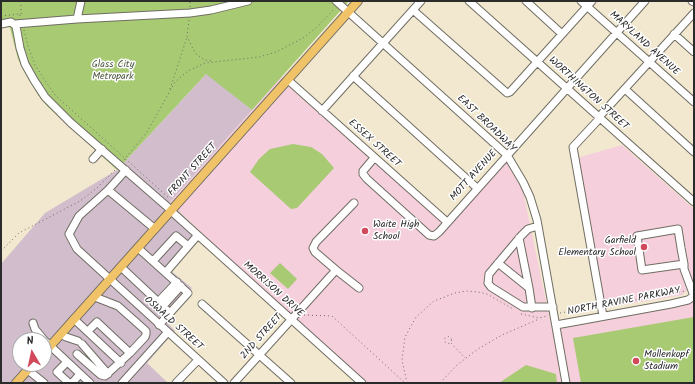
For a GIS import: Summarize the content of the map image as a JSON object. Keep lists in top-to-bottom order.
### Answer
{
  "streets": {
    "main road": ["FRONT STREET"],
    "street": [
      "MARYLAND AVENUE",
      "WORTHINGTON STREET",
      "EAST BROADWAY",
      "ESSEX STREET",
      "MOTT AVENUE",
      "MORRISON DRIVE",
      "NORTH RAVINE PARKWAY",
      "OSWALD STREET",
      "2ND STREET"
    ]
  },
  "crossings": [
    ["MARYLAND AVENUE", "MOTT AVENUE"],
    ["WORTHINGTON STREET", "MOTT AVENUE"],
    ["EAST BROADWAY", "FRONT STREET"],
    ["EAST BROADWAY", "MOTT AVENUE"],
    ["EAST BROADWAY", "NORTH RAVINE PARKWAY"],
    ["ESSEX STREET", "FRONT STREET"],
    ["ESSEX STREET", "MOTT AVENUE"],
    ["FRONT STREET", "MORRISON DRIVE"],
    ["FRONT STREET", "OSWALD STREET"],
    ["MORRISON DRIVE", "2ND STREET"]
  ],
  "parks": ["Glass City Metropark"],
  "places": ["Waite High School", "Garfield Elementary School", "Mollenkopf Stadium"],
  "north": "top"
}
